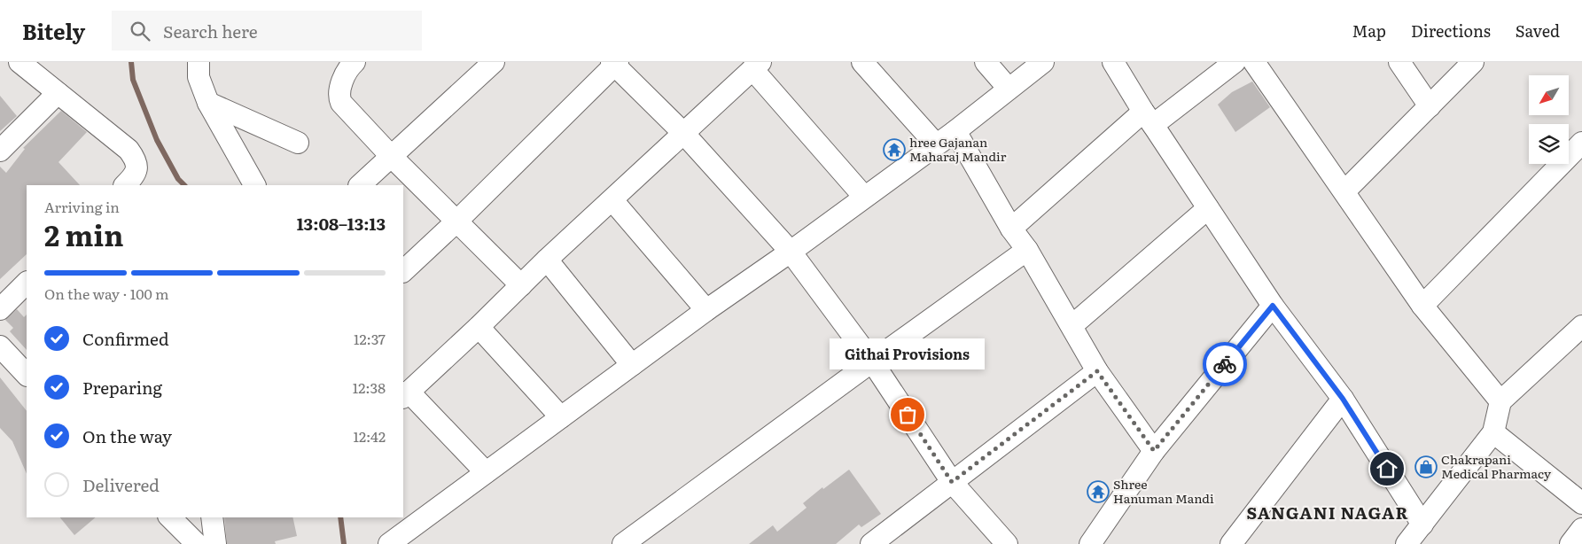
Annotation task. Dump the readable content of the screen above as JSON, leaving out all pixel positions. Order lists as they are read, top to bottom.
{
  "districts": ["SANGANI NAGAR"],
  "places": {
    "temple": ["hree Gajanan Maharaj Mandir", "Shree Hanuman Mandi"],
    "other": ["Githai Provisions"],
    "shop": ["Chakrapani Medical Pharmacy"]
  },
  "north": "bottom left",
  "page": {
    "header": "Bitely",
    "search": "Search here",
    "nav": ["Map", "Directions", "Saved"],
    "heading": ["2 min", "Arriving in", "13:08–13:13"],
    "bar": "On the way · 100 m",
    "list": [
      ["Confirmed", "12:37"],
      ["Preparing", "12:38"],
      ["On the way", "12:42"],
      "Delivered"
    ],
    "bubble": "Githai Provisions"
  }
}
